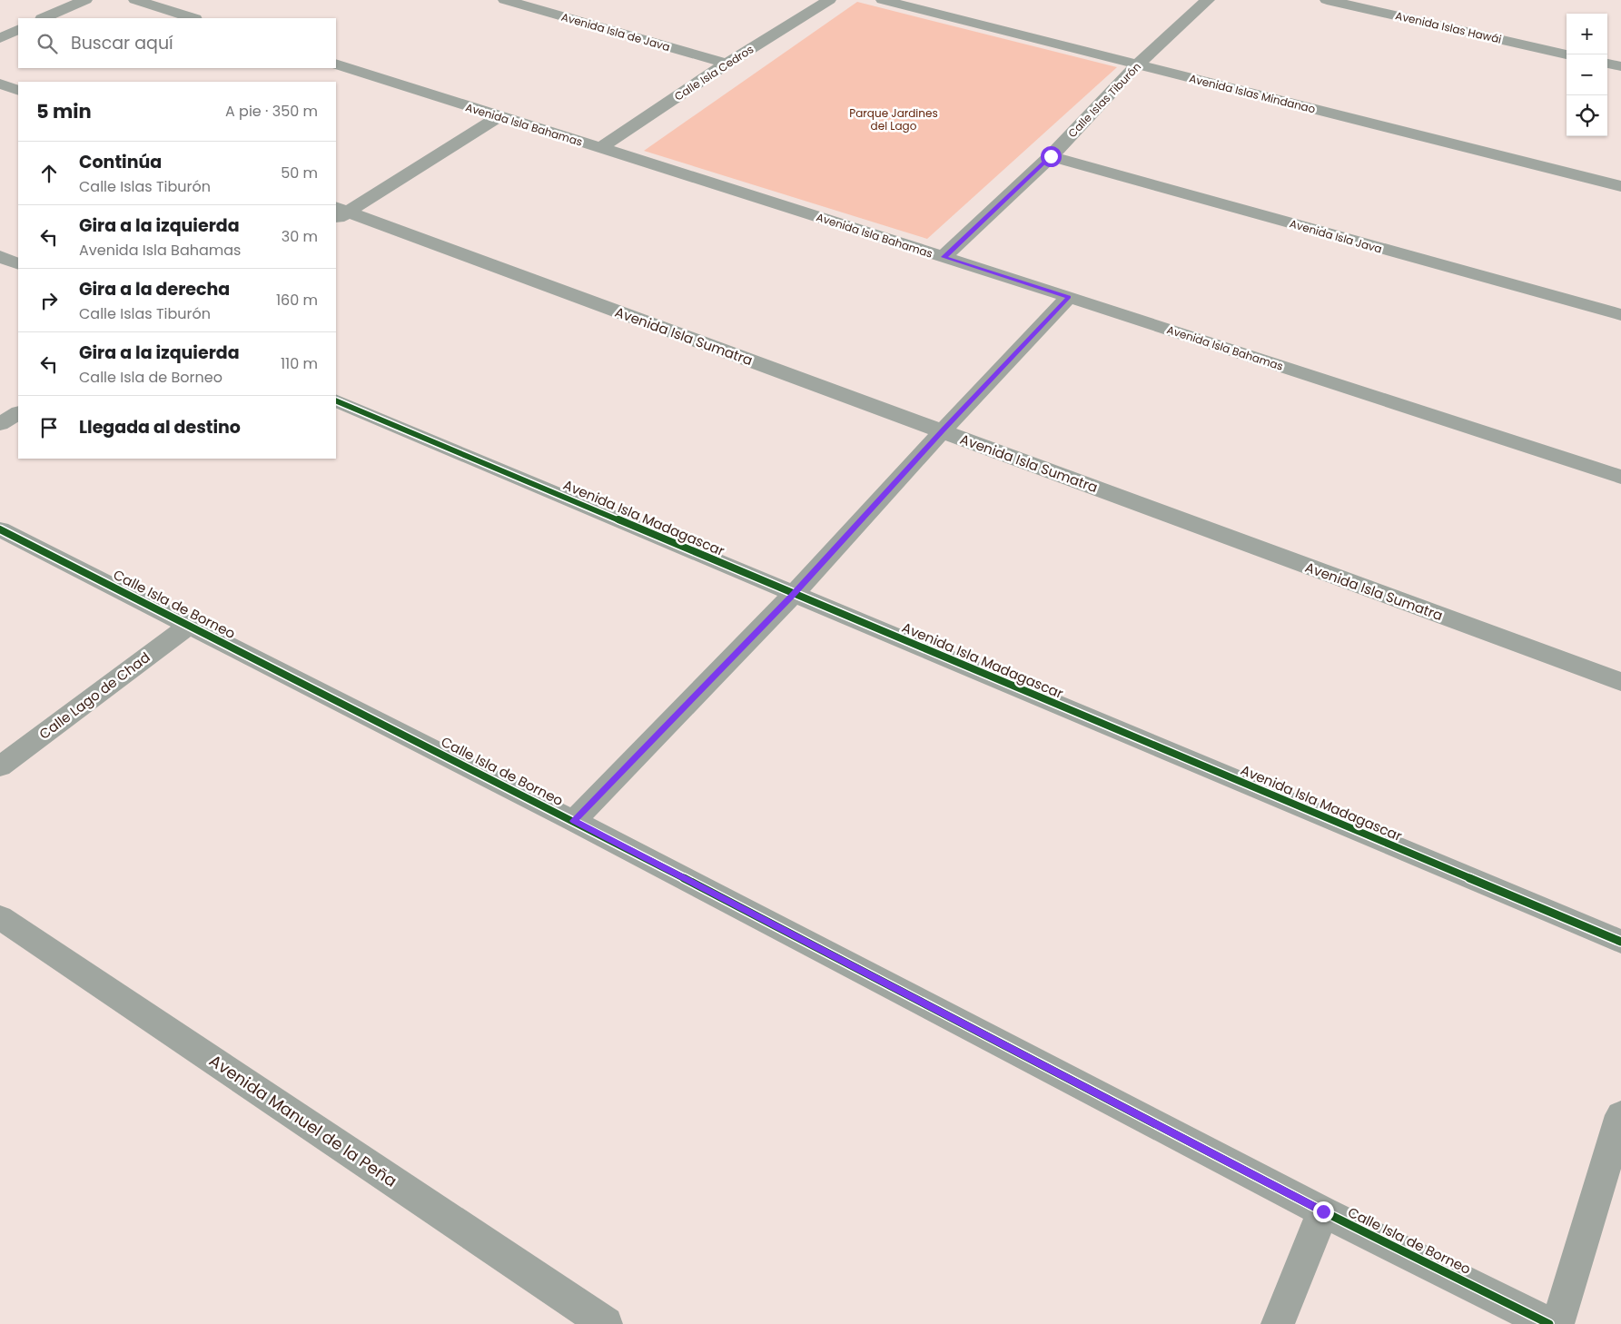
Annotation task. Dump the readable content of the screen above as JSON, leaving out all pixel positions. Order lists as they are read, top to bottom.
{
  "streets": {
    "street": [
      "Avenida Islas Hawái",
      "Avenida Isla de Java",
      "Calle Isla Cedros",
      "Avenida Islas Mindanao",
      "Calle Islas Tiburón",
      "Avenida Isla Bahamas",
      "Avenida Isla Java",
      "Avenida Isla Sumatra",
      "Avenida Isla Madagascar",
      "Calle Isla de Borneo",
      "Calle Lago de Chad",
      "Avenida Manuel de la Peña"
    ]
  },
  "crossings": [
    ["Avenida Isla de Java", "Calle Isla Cedros"],
    ["Calle Isla Cedros", "Avenida Isla Bahamas"],
    ["Avenida Islas Mindanao", "Calle Islas Tiburón"],
    ["Calle Islas Tiburón", "Avenida Isla Bahamas"],
    ["Calle Islas Tiburón", "Avenida Isla Java"],
    ["Calle Isla de Borneo", "Calle Lago de Chad"]
  ],
  "parks": ["Parque Jardines del Lago"],
  "page": {
    "map_buttons": ["+", "−"],
    "search": "Buscar aquí",
    "heading": ["5 min", "A pie · 350 m"],
    "list": [
      ["Continúa", "Calle Islas Tiburón", "50 m"],
      ["Gira a la izquierda", "Avenida Isla Bahamas", "30 m"],
      ["Gira a la derecha", "Calle Islas Tiburón", "160 m"],
      ["Gira a la izquierda", "Calle Isla de Borneo", "110 m"],
      "Llegada al destino"
    ]
  }
}
